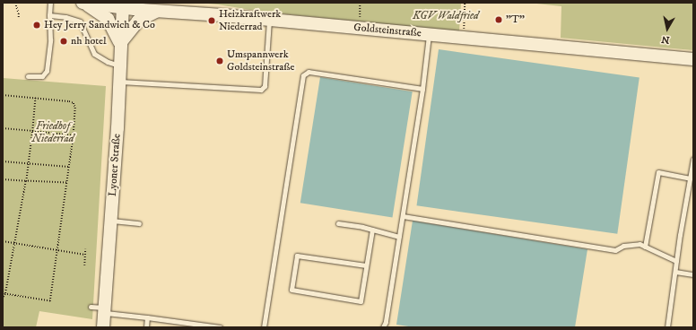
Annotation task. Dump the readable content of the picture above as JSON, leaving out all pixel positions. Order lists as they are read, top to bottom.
{
  "streets": {
    "street": ["Goldsteinstraße", "Lyoner Straße"]
  },
  "crossings": [
    ["Goldsteinstraße", "Lyoner Straße"]
  ],
  "parks": ["KGV Waldfried", "Friedhof Niederrad"],
  "places": [
    "\"T\"",
    "Heizkraftwerk Niederrad",
    "Hey Jerry Sandwich & Co",
    "nh hotel",
    "Umspannwerk Goldsteinstraße"
  ],
  "north": "bottom"
}
